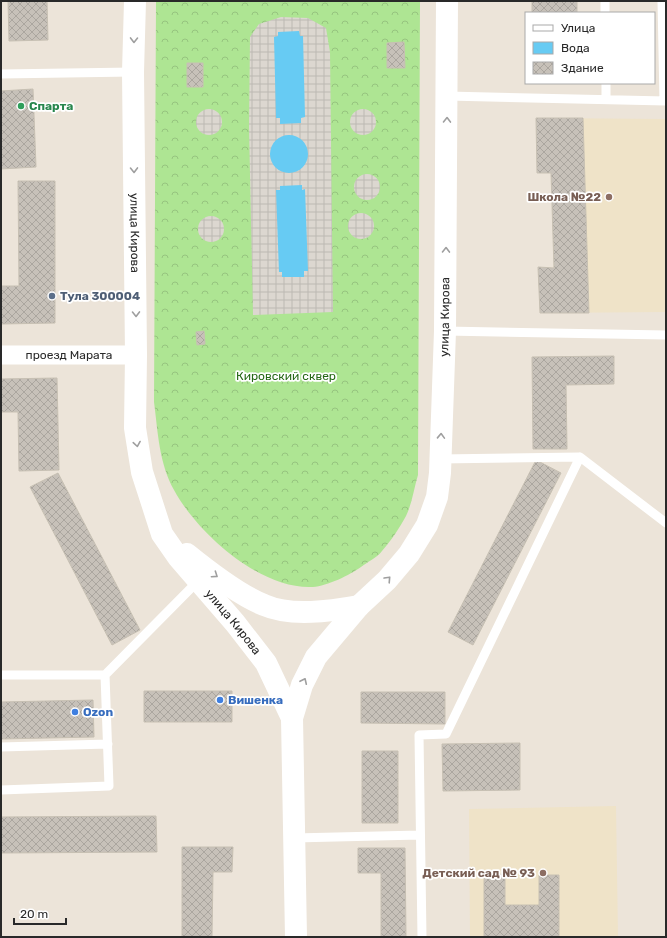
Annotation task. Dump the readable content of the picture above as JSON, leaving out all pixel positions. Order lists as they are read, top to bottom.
{
  "streets": {
    "main road": ["улица Кирова"],
    "street": ["проезд Марата"]
  },
  "crossings": [
    ["улица Кирова", "проезд Марата"]
  ],
  "parks": ["Кировский сквер"],
  "places": [
    "Спарта",
    "Школа №22",
    "Тула 300004",
    "Вишенка",
    "Ozon",
    "Детский сад № 93"
  ],
  "legend": ["Улица", "Вода", "Здание"],
  "scale_bar": "20 m"
}
